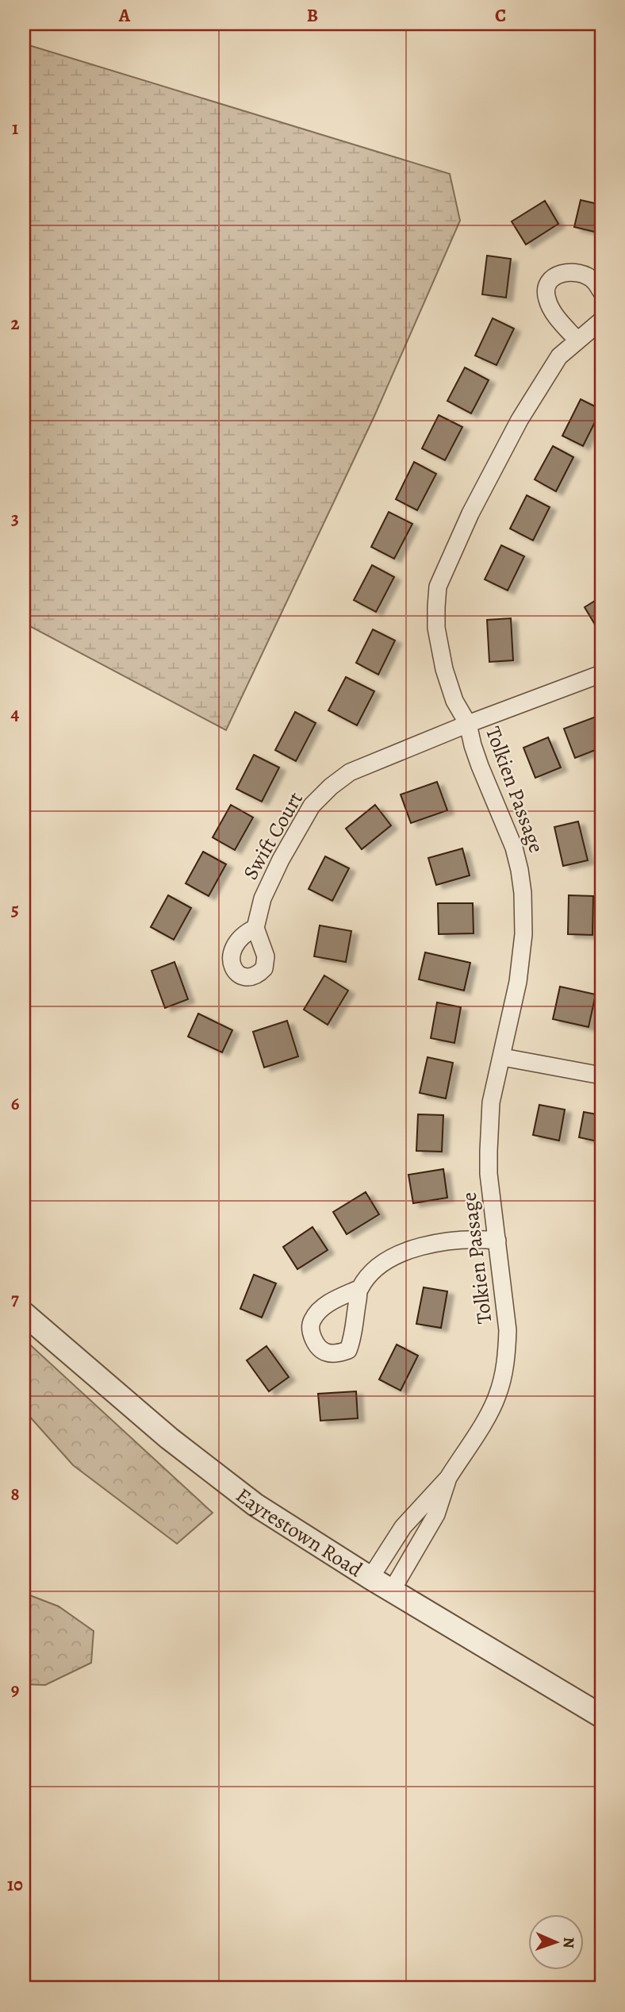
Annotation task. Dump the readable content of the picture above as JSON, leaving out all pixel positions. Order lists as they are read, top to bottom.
{
  "streets": {
    "street": ["Tolkien Passage", "Swift Court", "Eayrestown Road"]
  },
  "crossings": [
    ["Tolkien Passage", "Swift Court"],
    ["Tolkien Passage", "Eayrestown Road"]
  ],
  "north": "right",
  "grid": {
    "columns": ["A", "B", "C"],
    "rows": [
      "1",
      "2",
      "3",
      "4",
      "5",
      "6",
      "7",
      "8",
      "9",
      "10"
    ]
  }
}
